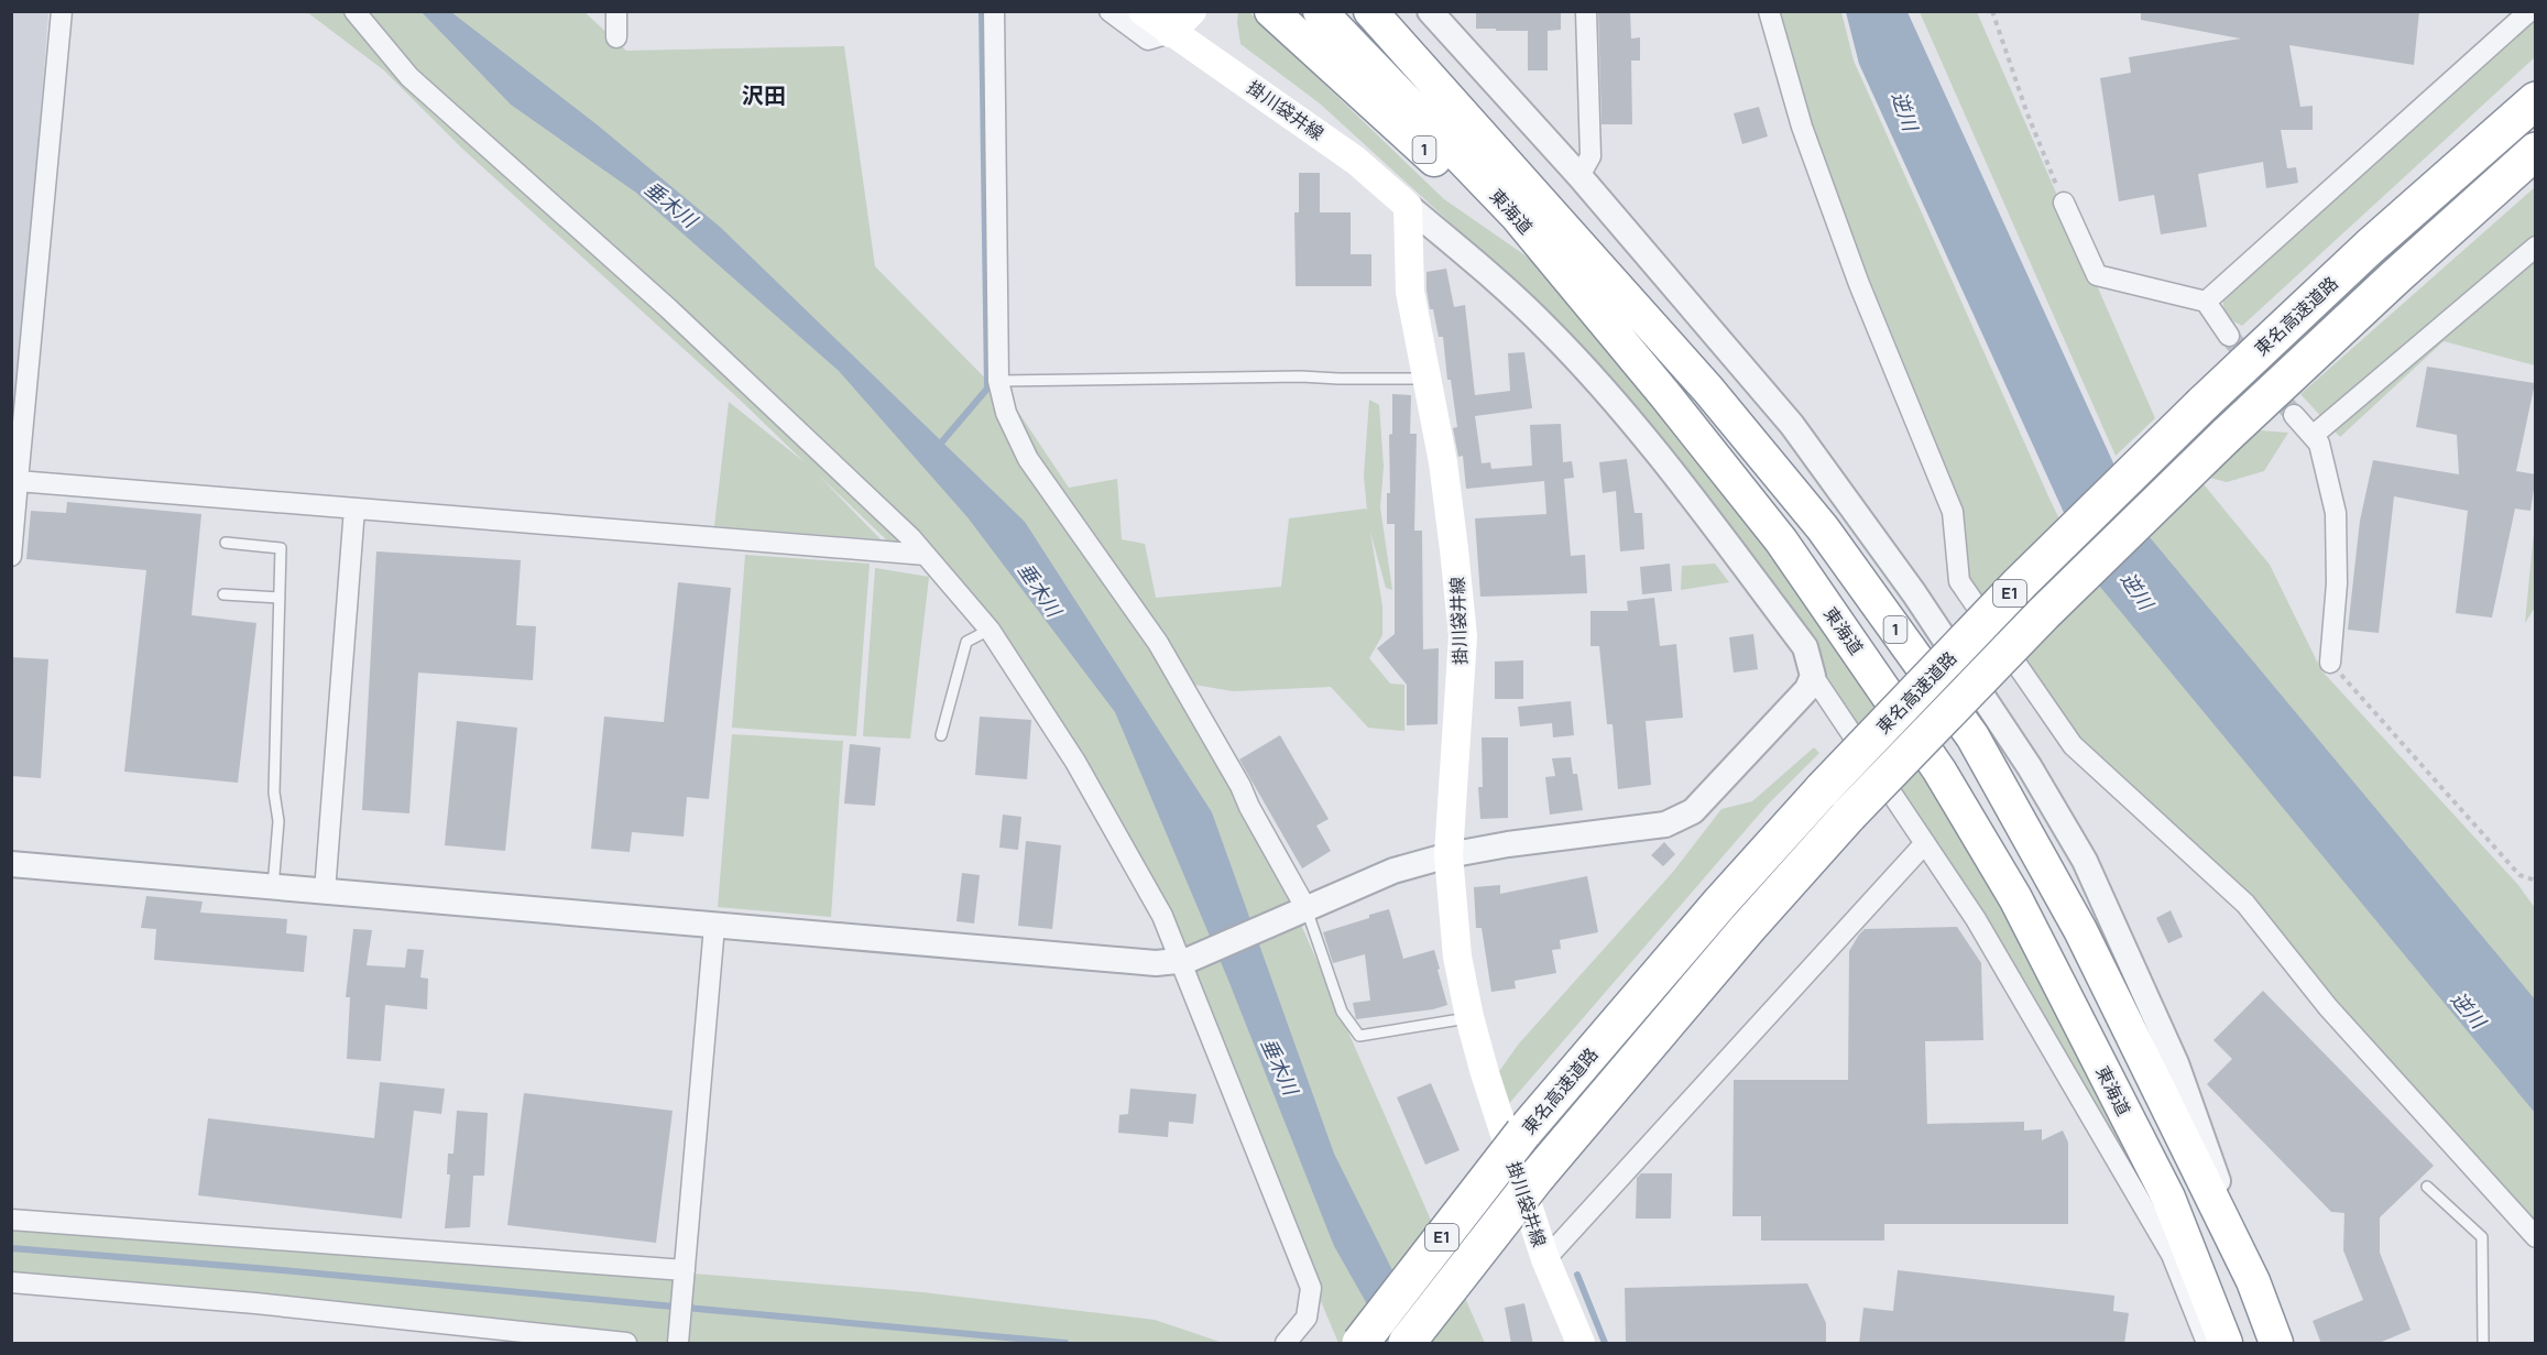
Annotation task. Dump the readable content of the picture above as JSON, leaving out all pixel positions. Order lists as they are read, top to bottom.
{
  "streets": {
    "highway": [
      "1",
      "東海道",
      "東名高速道路",
      "E1"
    ],
    "main road": ["掛川袋井線"]
  },
  "crossings": [
    ["1", "東海道"]
  ],
  "districts": ["沢田"],
  "water": ["逆川", "垂木川"]
}
